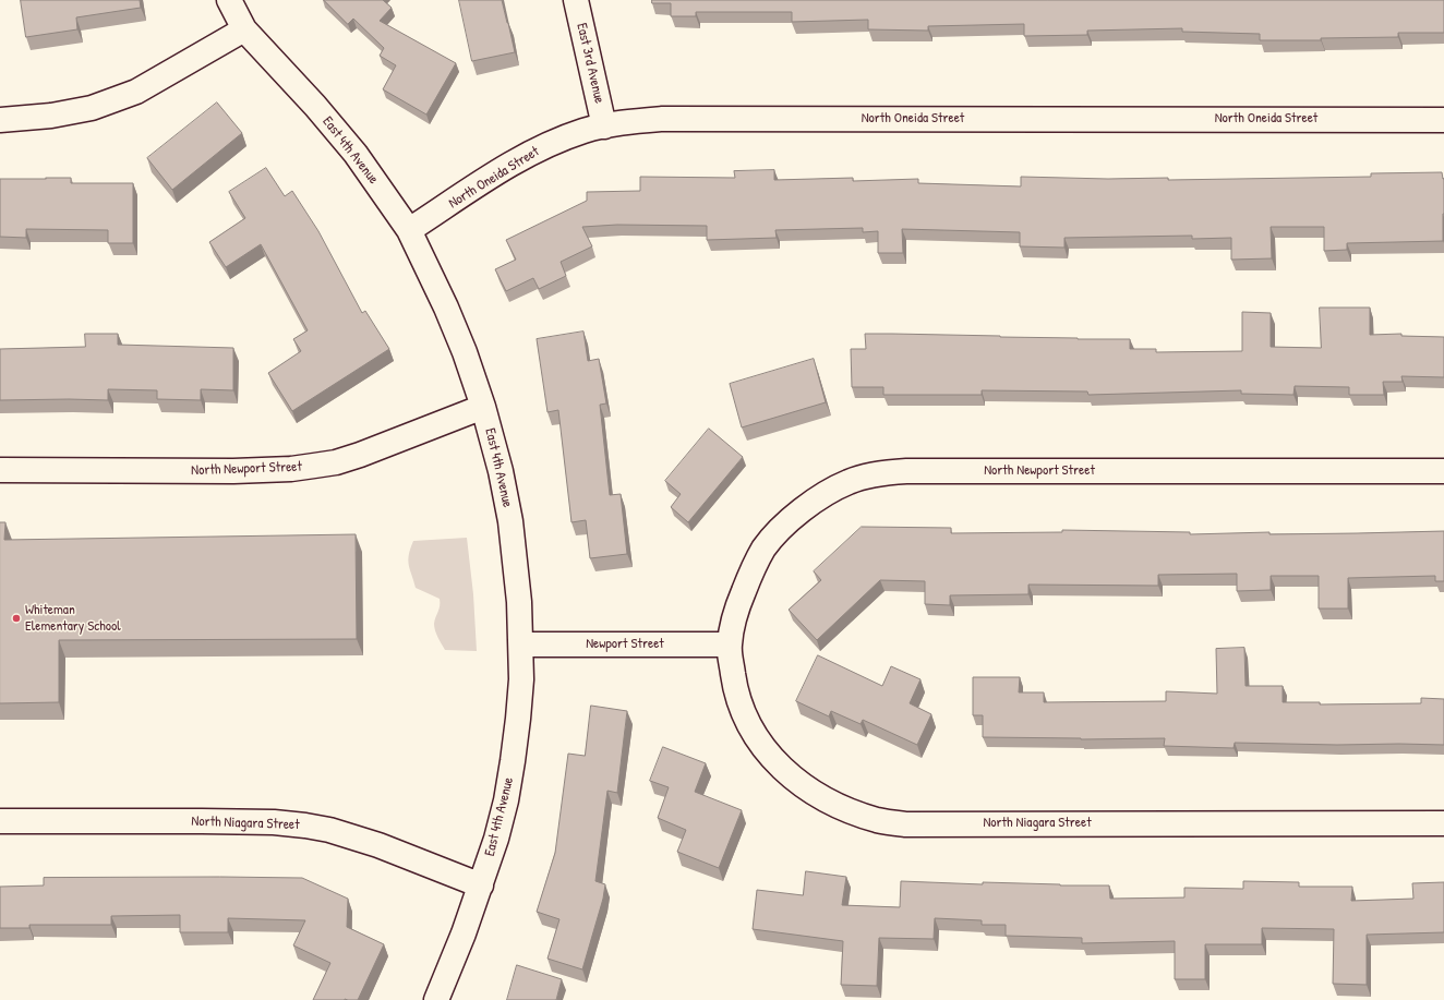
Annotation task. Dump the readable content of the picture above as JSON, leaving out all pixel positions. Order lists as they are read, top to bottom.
{
  "streets": {
    "street": [
      "East 3rd Avenue",
      "North Oneida Street",
      "East 4th Avenue",
      "North Newport Street",
      "Newport Street",
      "North Niagara Street"
    ]
  },
  "crossings": [
    ["East 3rd Avenue", "North Oneida Street"],
    ["North Oneida Street", "East 4th Avenue"],
    ["East 4th Avenue", "North Newport Street"],
    ["East 4th Avenue", "Newport Street"],
    ["East 4th Avenue", "North Niagara Street"],
    ["North Newport Street", "Newport Street"],
    ["North Newport Street", "North Niagara Street"],
    ["Newport Street", "North Niagara Street"]
  ],
  "places": ["Whiteman Elementary School"]
}
